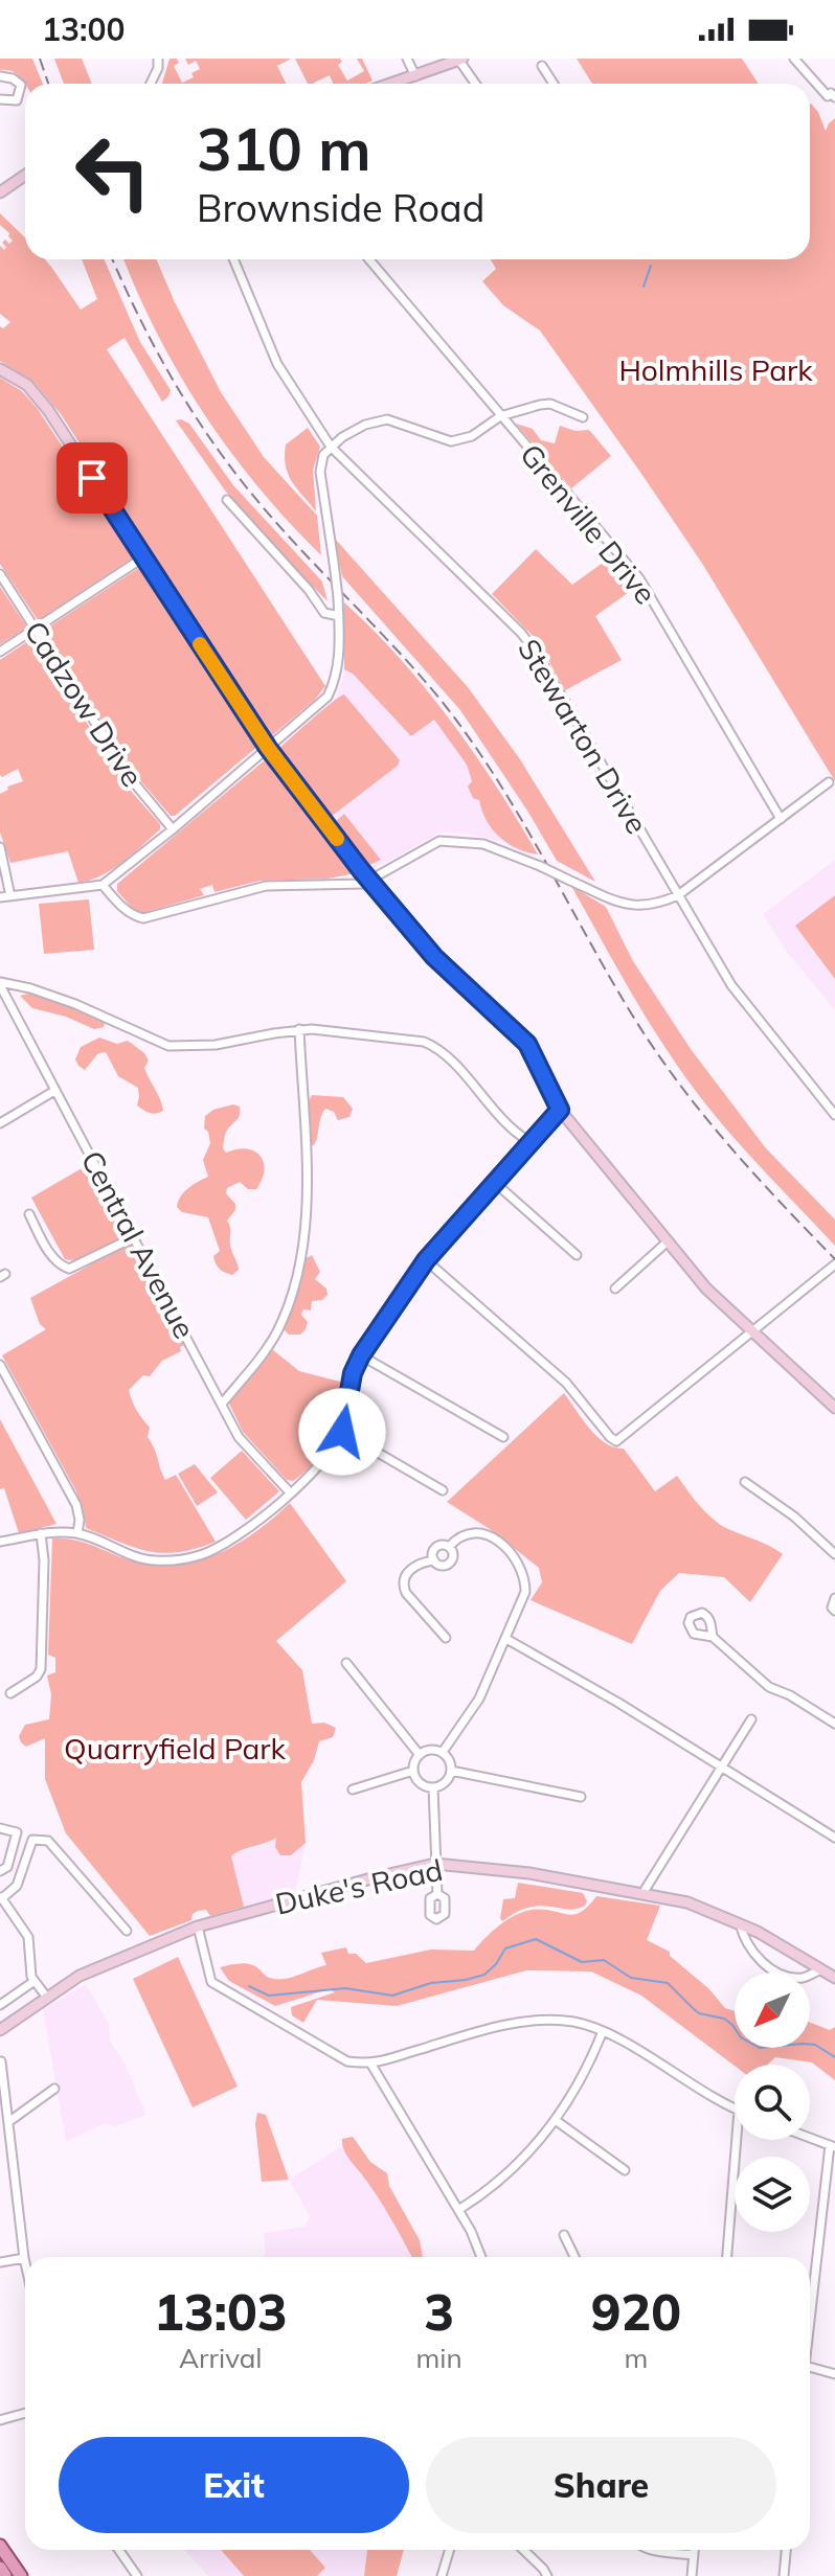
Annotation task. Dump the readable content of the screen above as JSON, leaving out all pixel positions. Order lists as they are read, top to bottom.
{
  "streets": {
    "street": [
      "Grenville Drive",
      "Cadzow Drive",
      "Stewarton Drive",
      "Central Avenue",
      "Duke's Road"
    ]
  },
  "parks": ["Holmhills Park", "Quarryfield Park"],
  "north": "bottom left",
  "page": {
    "status": "13:00",
    "turn": ["310 m", "Brownside Road"],
    "eta": [
      "13:03",
      "Arrival",
      "3",
      "min",
      "920",
      "m"
    ],
    "buttons": ["Exit", "Share"]
  }
}
